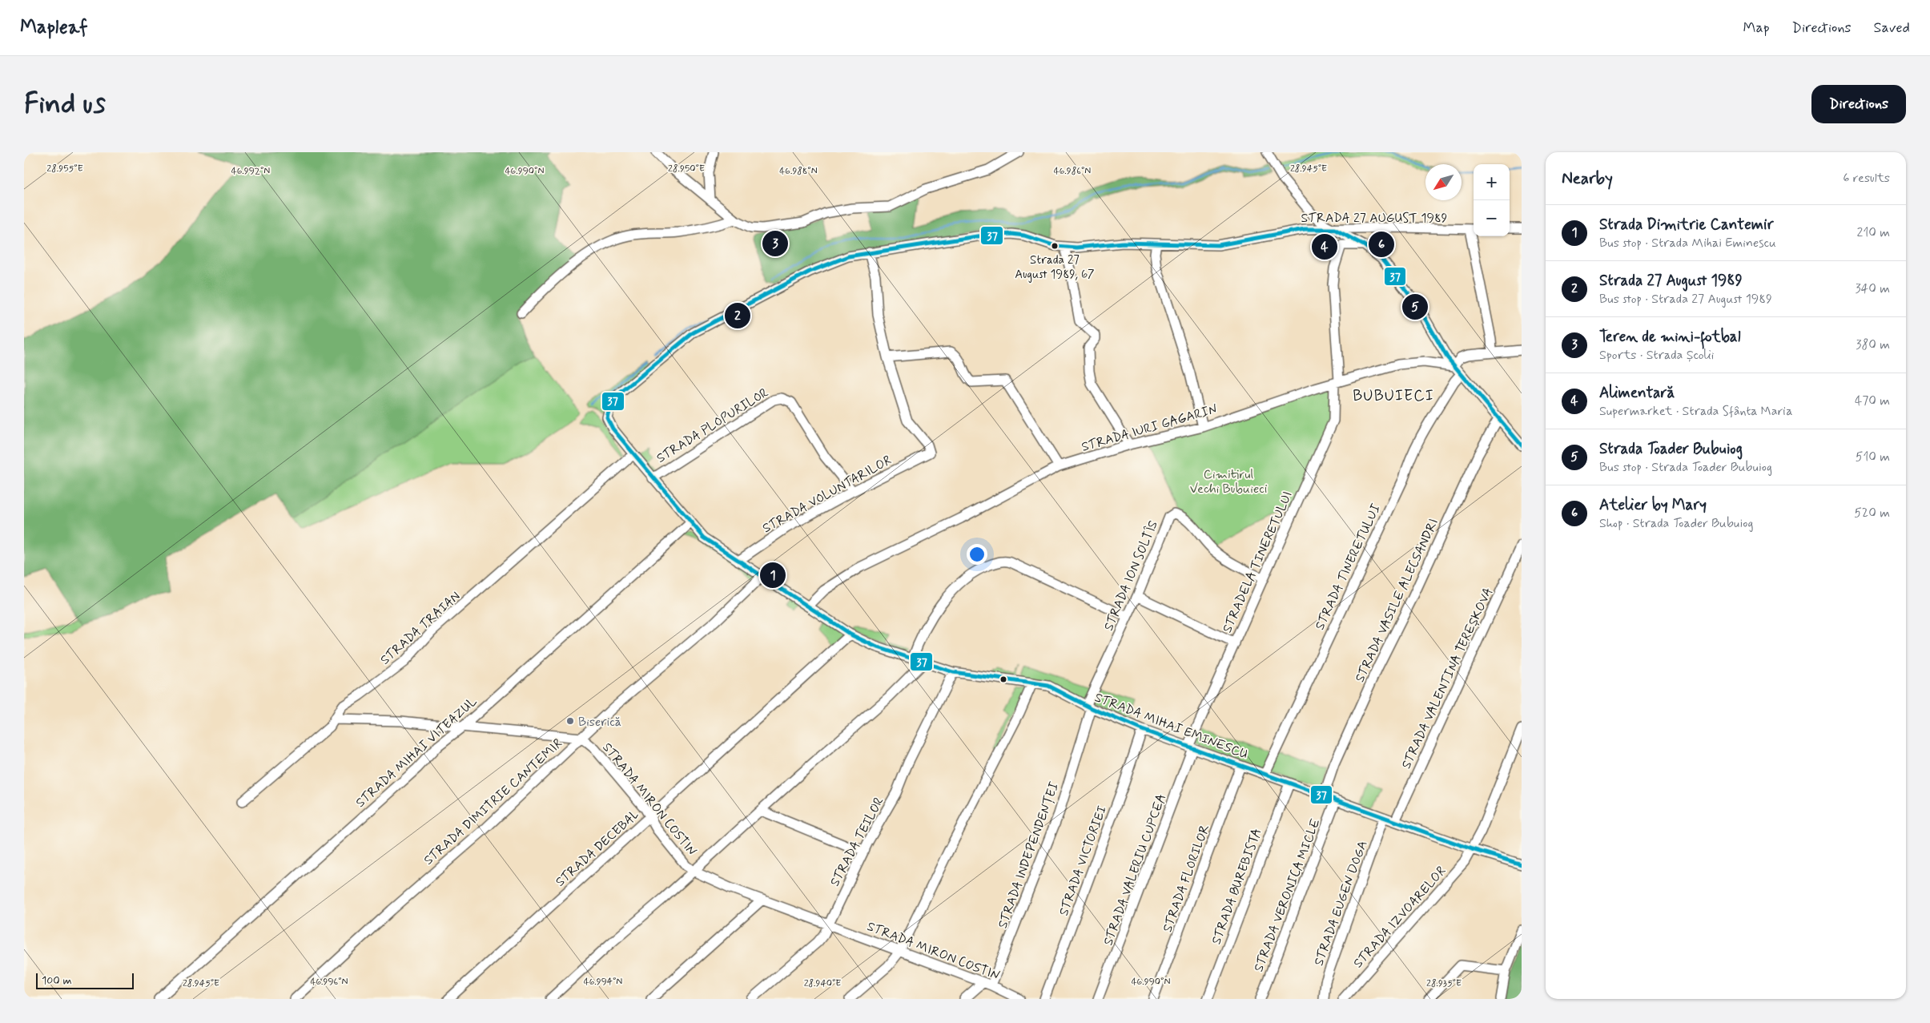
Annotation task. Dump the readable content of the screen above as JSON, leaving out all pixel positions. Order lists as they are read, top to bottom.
{
  "streets": {
    "street": [
      "STRADA 27 AUGUST 1989",
      "STRADA PLOPURILOR",
      "STRADA IURI GAGARIN",
      "STRADA VOLUNTARILOR",
      "STRADELA TINERETULUI",
      "STRADA TINERETULUI",
      "STRADA ION SOLTÎS",
      "STRADA VASILE ALECSANDRI",
      "STRADA TRAIAN",
      "STRADA VALENTINA TEREȘKOVA",
      "STRADA MIHAI EMINESCU",
      "STRADA MIHAI VITEAZUL",
      "STRADA MIRON COSTIN",
      "STRADA DIMITRIE CANTEMIR",
      "STRADA TEILOR",
      "STRADA DECEBAL",
      "STRADA INDEPENDENȚEI",
      "STRADA VICTORIEI",
      "STRADA VALERIU CUPCEA",
      "STRADA FLORILOR",
      "STRADA BUREBISTA",
      "STRADA VERONICA MICLE",
      "STRADA EUGEN DOGA",
      "STRADA IZVOARELOR"
    ]
  },
  "crossings": [
    ["STRADA 27 AUGUST 1989", "STRADA MIHAI EMINESCU"],
    ["STRADA PLOPURILOR", "STRADA VOLUNTARILOR"],
    ["STRADA PLOPURILOR", "STRADA MIHAI EMINESCU"],
    ["STRADA IURI GAGARIN", "STRADELA TINERETULUI"],
    ["STRADA IURI GAGARIN", "STRADA MIHAI EMINESCU"],
    ["STRADA VOLUNTARILOR", "STRADA MIHAI EMINESCU"],
    ["STRADELA TINERETULUI", "STRADA ION SOLTÎS"],
    ["STRADELA TINERETULUI", "STRADA MIHAI EMINESCU"],
    ["STRADELA TINERETULUI", "STRADA VALERIU CUPCEA"],
    ["STRADA TINERETULUI", "STRADA MIHAI EMINESCU"],
    ["STRADA ION SOLTÎS", "STRADA MIHAI EMINESCU"],
    ["STRADA ION SOLTÎS", "STRADA INDEPENDENȚEI"],
    ["STRADA VASILE ALECSANDRI", "STRADA MIHAI EMINESCU"],
    ["STRADA TRAIAN", "STRADA MIHAI EMINESCU"],
    ["STRADA TRAIAN", "STRADA MIRON COSTIN"],
    ["STRADA VALENTINA TEREȘKOVA", "STRADA MIHAI EMINESCU"],
    ["STRADA MIHAI EMINESCU", "STRADA MIHAI VITEAZUL"],
    ["STRADA MIHAI EMINESCU", "STRADA DIMITRIE CANTEMIR"],
    ["STRADA MIHAI EMINESCU", "STRADA TEILOR"],
    ["STRADA MIHAI EMINESCU", "STRADA DECEBAL"],
    ["STRADA MIHAI EMINESCU", "STRADA INDEPENDENȚEI"],
    ["STRADA MIHAI EMINESCU", "STRADA VICTORIEI"],
    ["STRADA MIHAI EMINESCU", "STRADA VALERIU CUPCEA"],
    ["STRADA MIHAI EMINESCU", "STRADA FLORILOR"],
    ["STRADA MIHAI EMINESCU", "STRADA BUREBISTA"],
    ["STRADA MIHAI EMINESCU", "STRADA VERONICA MICLE"],
    ["STRADA MIHAI EMINESCU", "STRADA EUGEN DOGA"],
    ["STRADA MIHAI EMINESCU", "STRADA IZVOARELOR"],
    ["STRADA MIHAI VITEAZUL", "STRADA MIRON COSTIN"],
    ["STRADA MIRON COSTIN", "STRADA DIMITRIE CANTEMIR"],
    ["STRADA MIRON COSTIN", "STRADA TEILOR"],
    ["STRADA MIRON COSTIN", "STRADA DECEBAL"],
    ["STRADA MIRON COSTIN", "STRADA INDEPENDENȚEI"]
  ],
  "districts": ["BUBUIECI"],
  "parks": ["Cimitirul Vechi Bubuieci"],
  "places": ["Strada 27 August 1989, 67", "Biserică"],
  "lines": ["transit line 37"],
  "scale_bar": "100 m",
  "north": "bottom left",
  "page": {
    "header": "Mapleaf",
    "nav": ["Map", "Directions", "Saved"],
    "buttons": "Directions",
    "title": "Find us",
    "heading": ["Nearby", "6 results"],
    "map_buttons": ["+", "−"],
    "list": [
      {
        "mark": "1",
        "name": "Strada Dimitrie Cantemir",
        "note": "Bus stop · Strada Mihai Eminescu",
        "value": "210 m"
      },
      {
        "mark": "2",
        "name": "Strada 27 August 1989",
        "note": "Bus stop · Strada 27 August 1989",
        "value": "340 m"
      },
      {
        "mark": "3",
        "name": "Teren de mini-fotbal",
        "note": "Sports · Strada Școlii",
        "value": "380 m"
      },
      {
        "mark": "4",
        "name": "Alimentară",
        "note": "Supermarket · Strada Sfânta Maria",
        "value": "470 m"
      },
      {
        "mark": "5",
        "name": "Strada Toader Bubuiog",
        "note": "Bus stop · Strada Toader Bubuiog",
        "value": "510 m"
      },
      {
        "mark": "6",
        "name": "Atelier by Mary",
        "note": "Shop · Strada Toader Bubuiog",
        "value": "520 m"
      }
    ],
    "pins": [
      "3",
      "6",
      "4",
      "5",
      "2",
      "1"
    ],
    "scale": "100 m"
  },
  "coordinates": [
    "28.945°E",
    "28.955°E",
    "28.950°E",
    "46.992°N",
    "46.990°N",
    "46.988°N",
    "46.986°N",
    "46.996°N",
    "46.994°N",
    "28.940°E",
    "28.935°E"
  ]
}
